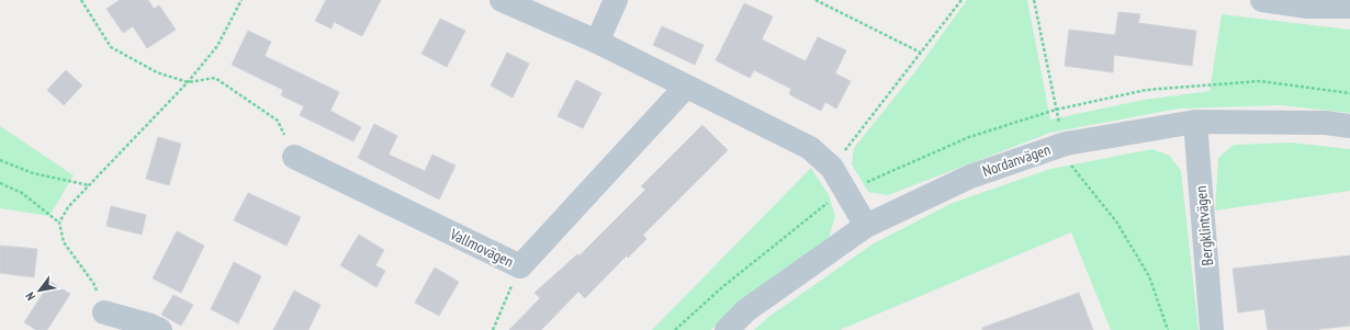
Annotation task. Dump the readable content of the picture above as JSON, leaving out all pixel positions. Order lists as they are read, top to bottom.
{
  "streets": {
    "street": ["Nordanvägen", "Bergklintvägen", "Vallmovägen"]
  },
  "crossings": [
    ["Nordanvägen", "Bergklintvägen"]
  ],
  "north": "bottom left"
}
